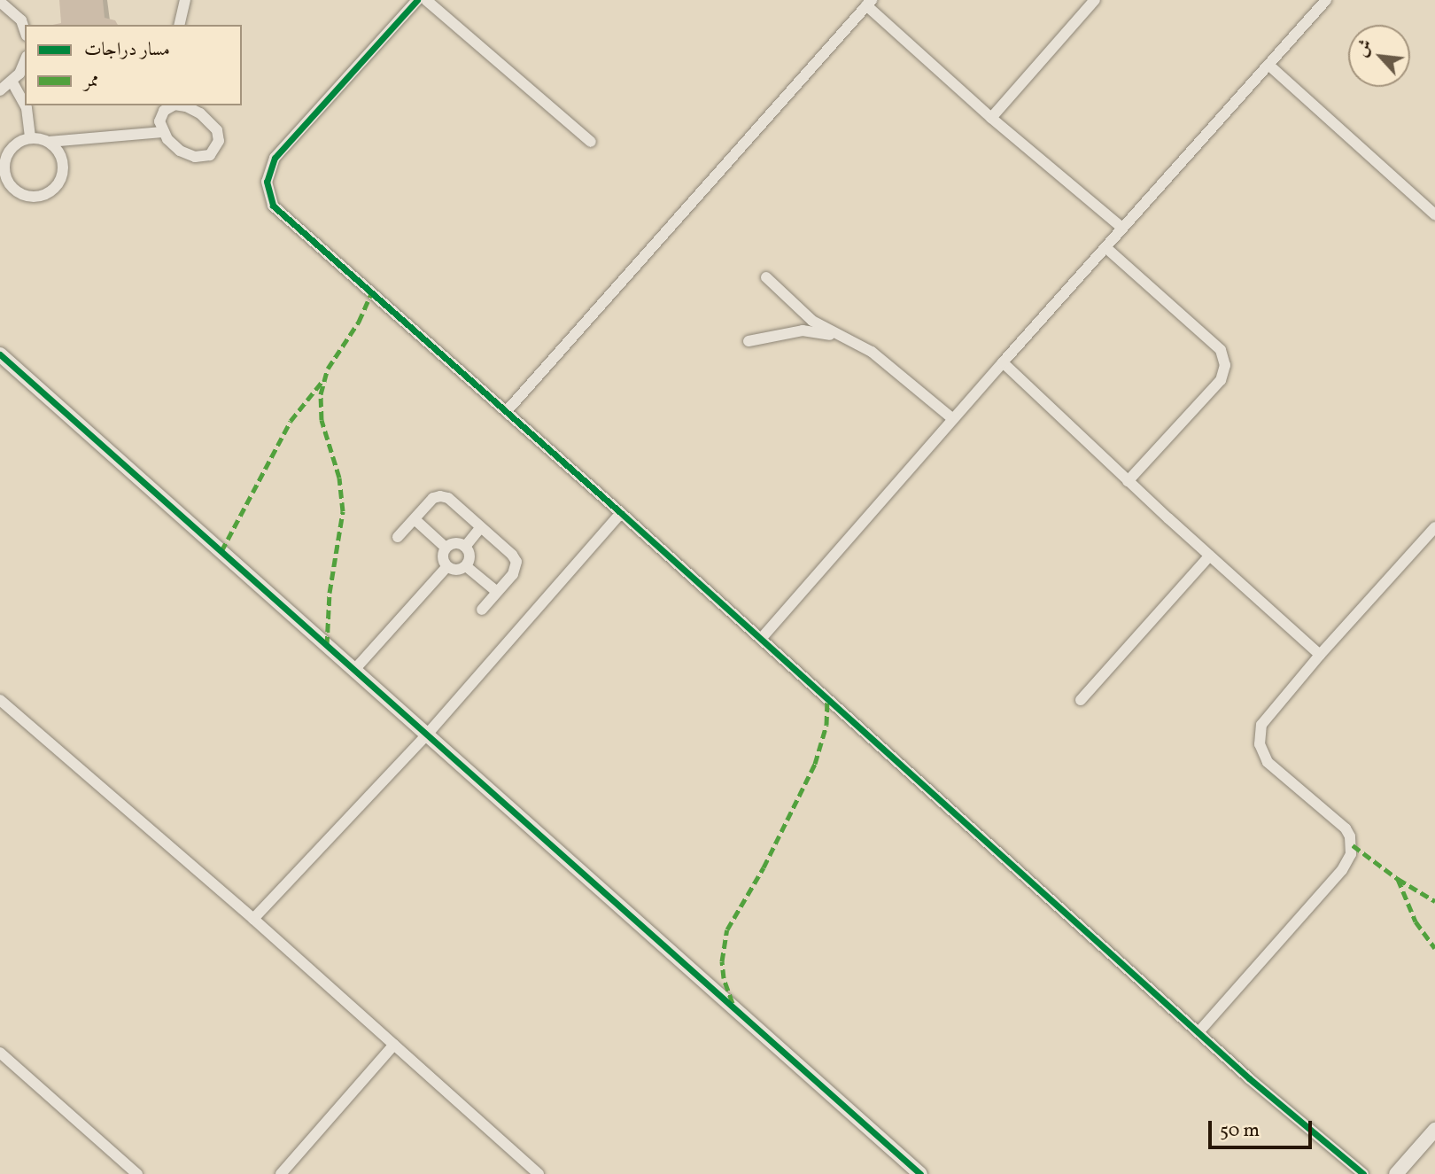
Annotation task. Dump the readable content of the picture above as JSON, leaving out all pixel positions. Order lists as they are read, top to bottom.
{
  "legend": ["مسار دراجات", "ممر"],
  "scale_bar": "50 m",
  "north": "top left"
}
